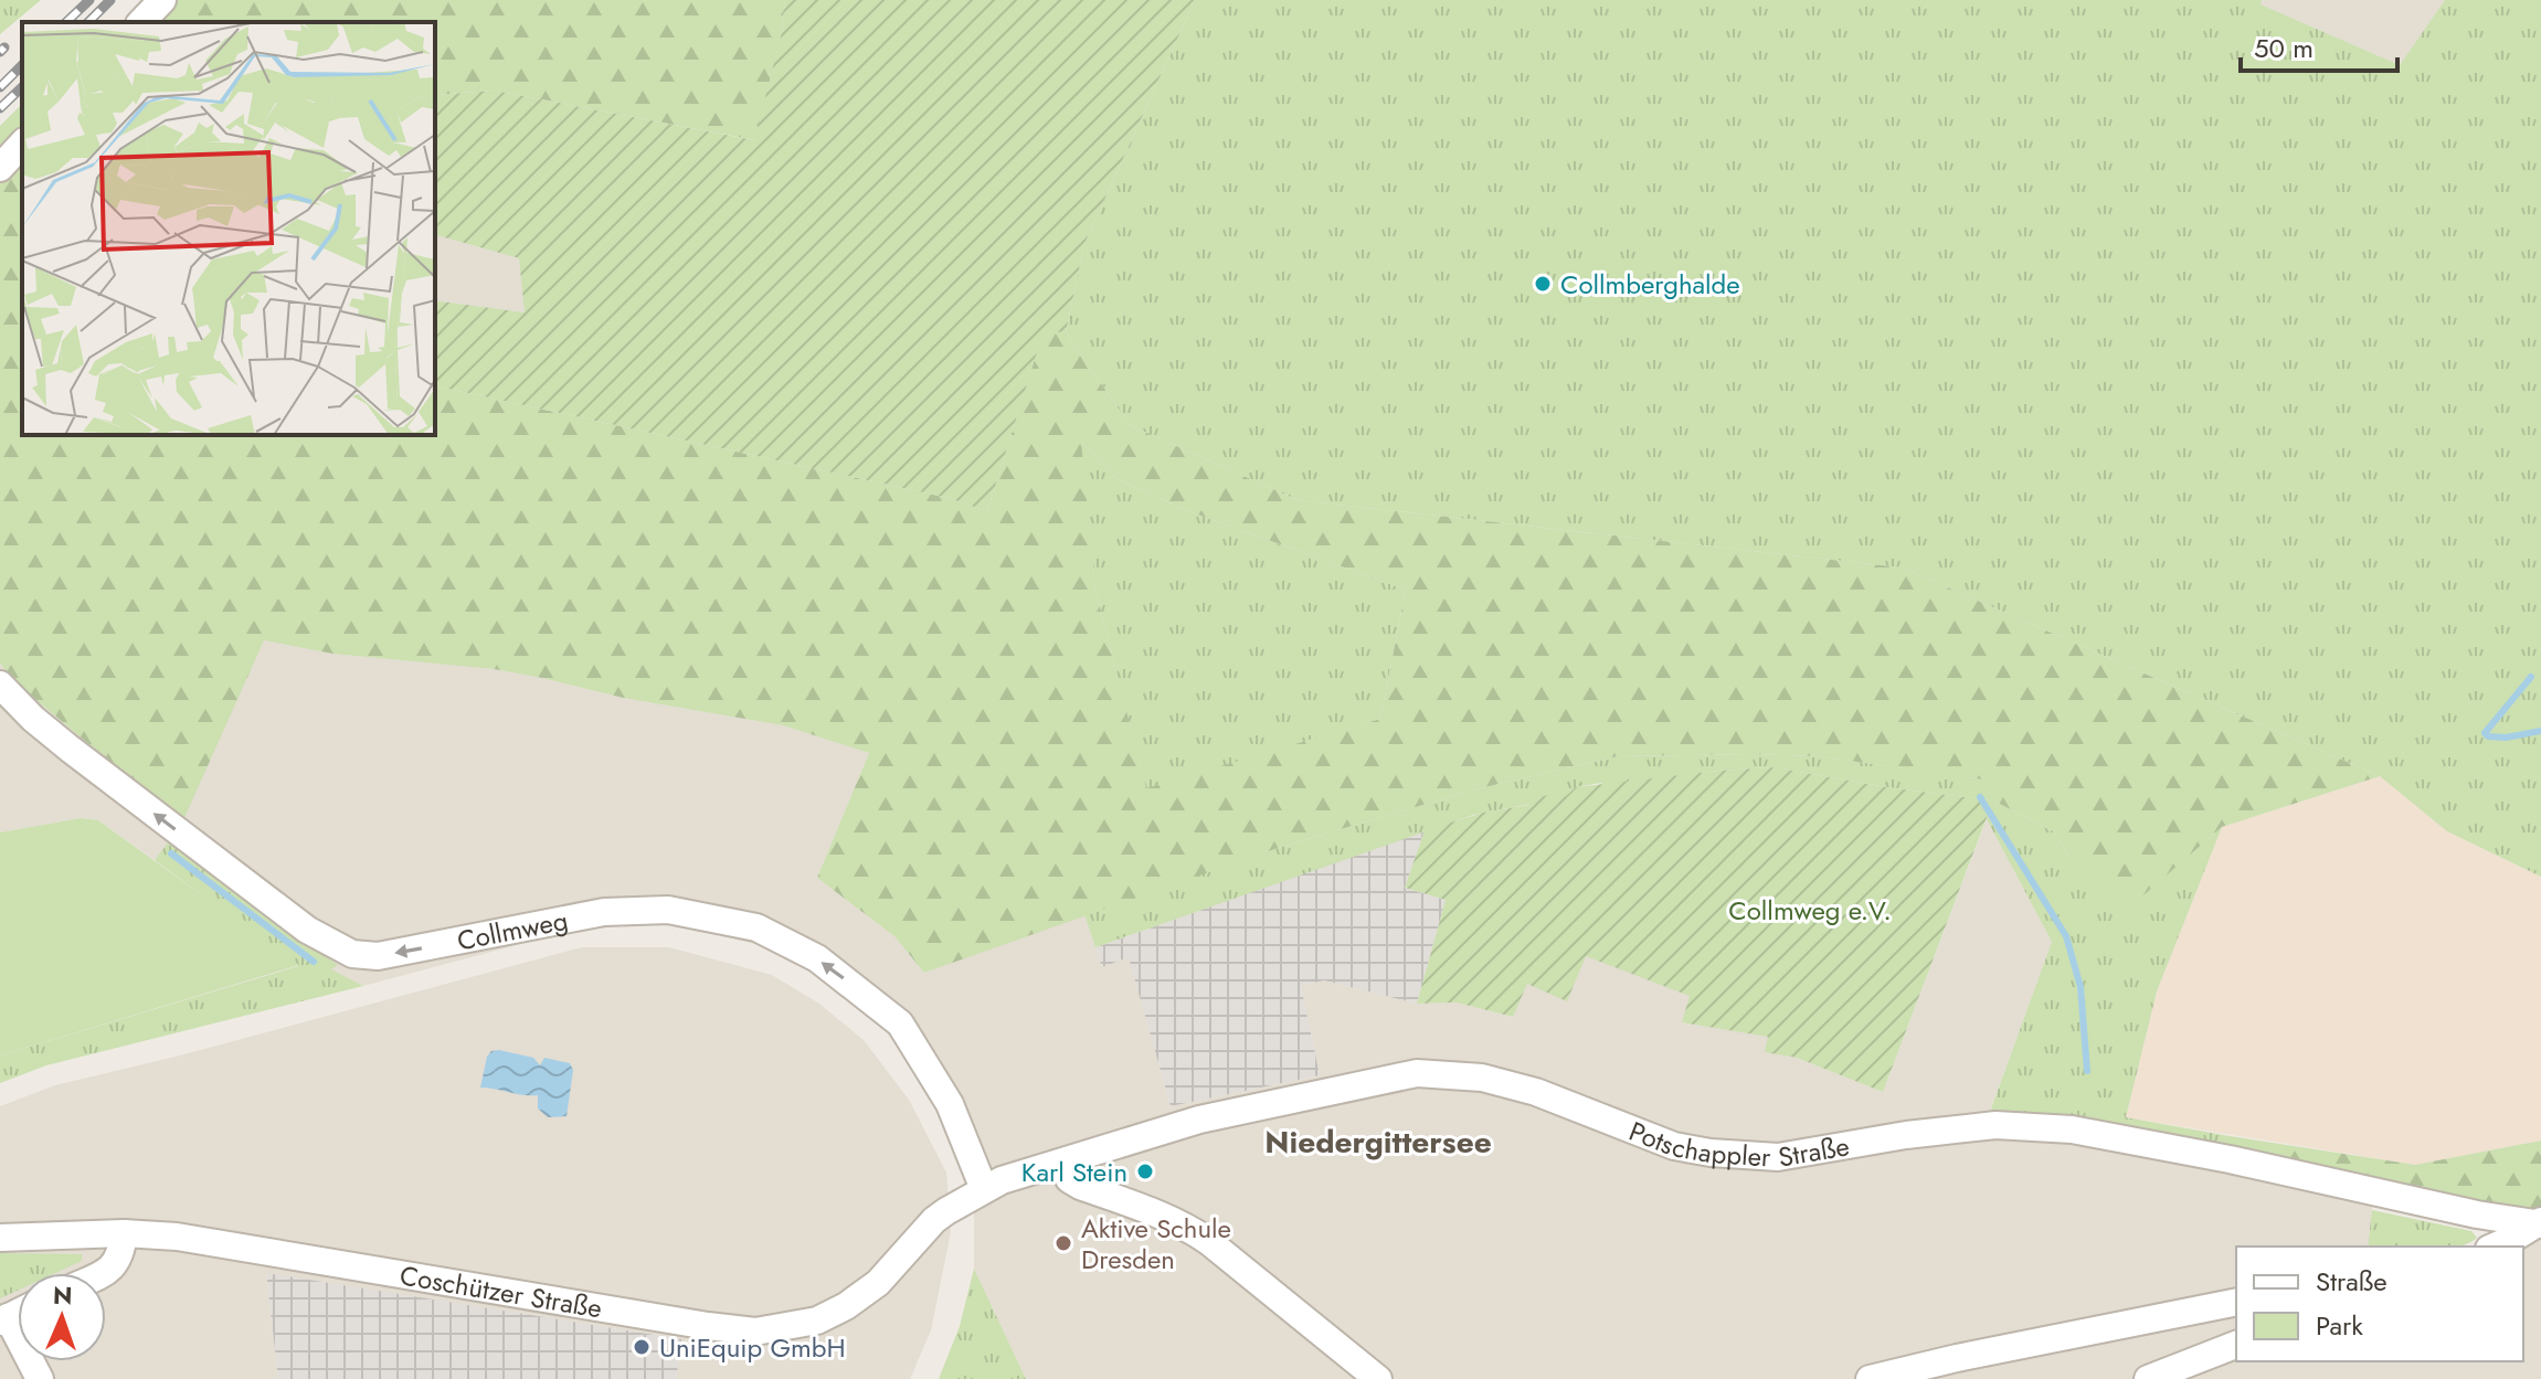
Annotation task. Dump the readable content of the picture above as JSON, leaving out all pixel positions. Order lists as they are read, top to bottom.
{
  "streets": {
    "street": ["Collmweg", "Potschappler Straße", "Coschützer Straße"]
  },
  "crossings": [
    ["Collmweg", "Potschappler Straße"],
    ["Potschappler Straße", "Coschützer Straße"]
  ],
  "one_way": ["Collmweg"],
  "districts": ["Niedergittersee"],
  "parks": ["Collmweg e.V."],
  "places": [
    "Collmberghalde",
    "Karl Stein",
    "Aktive Schule Dresden",
    "UniEquip GmbH"
  ],
  "legend": ["Straße", "Park"],
  "scale_bar": "50 m",
  "north": "top"
}
